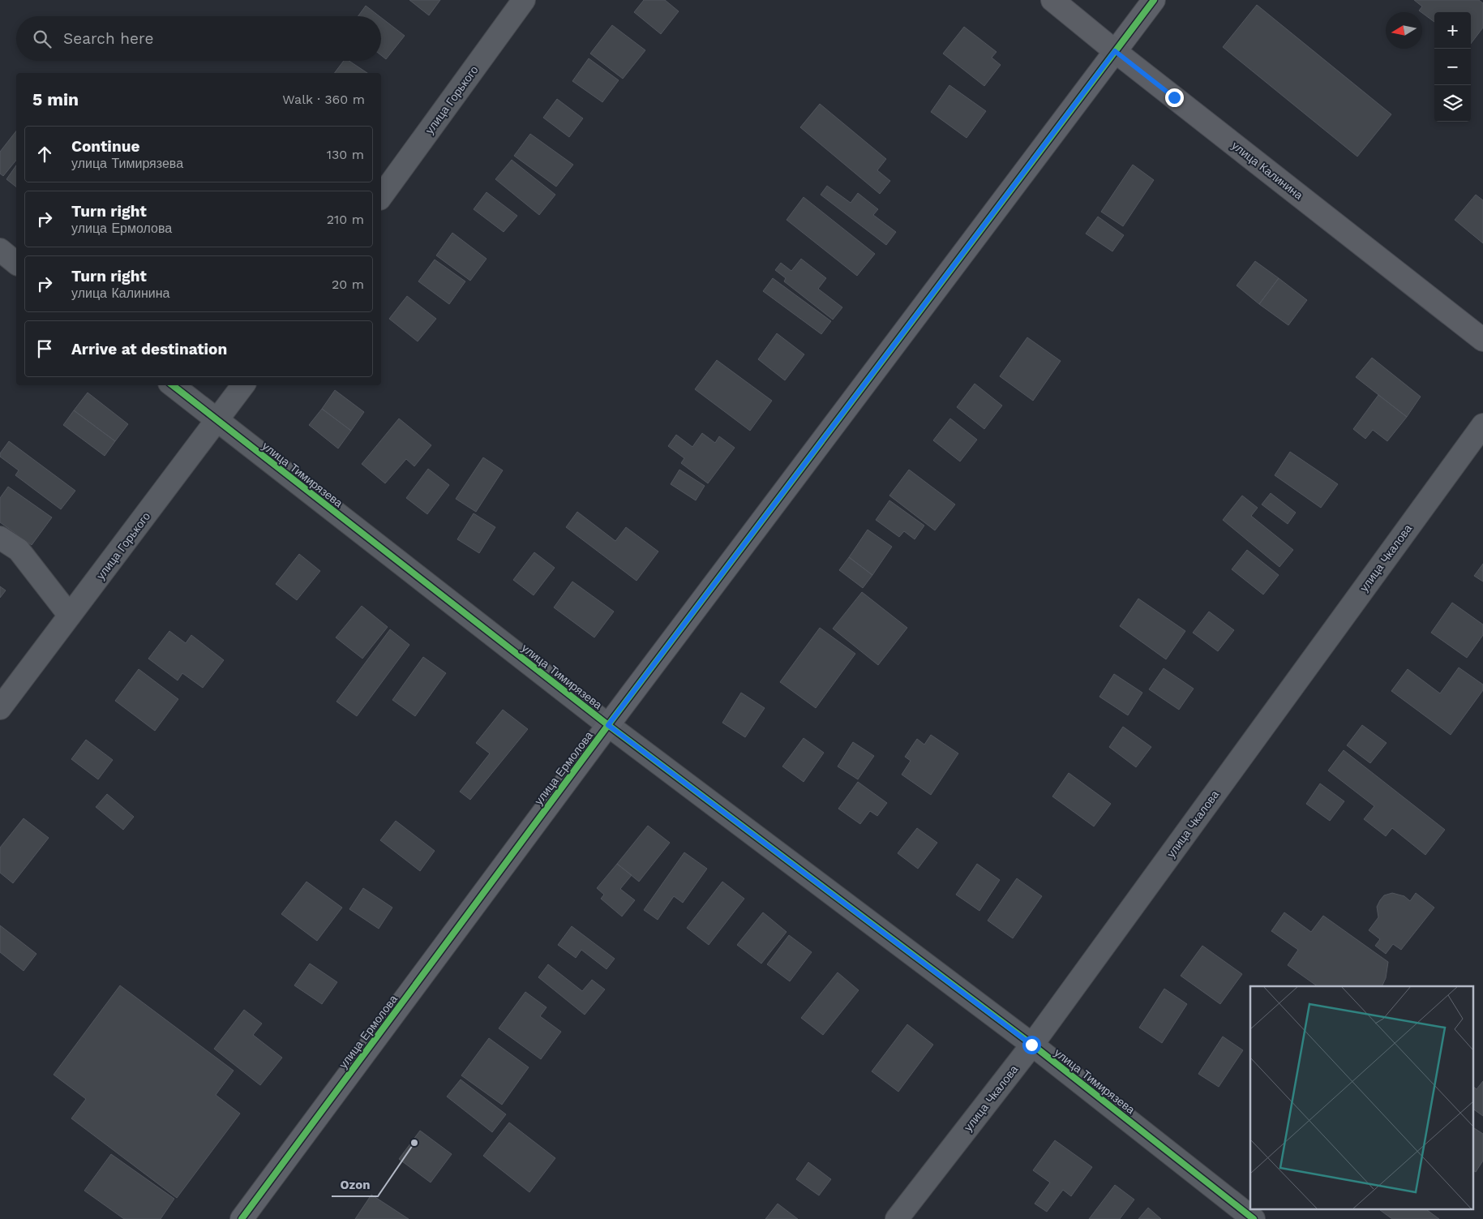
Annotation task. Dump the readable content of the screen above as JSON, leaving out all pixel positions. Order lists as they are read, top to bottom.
{
  "streets": {
    "main road": ["улица Калинина"],
    "street": [
      "улица Горького",
      "улица Тимирязева",
      "улица Чкалова",
      "улица Ермолова"
    ]
  },
  "crossings": [
    ["улица Горького", "улица Тимирязева"],
    ["улица Калинина", "улица Ермолова"],
    ["улица Тимирязева", "улица Чкалова"],
    ["улица Тимирязева", "улица Ермолова"]
  ],
  "places": ["Ozon"],
  "north": "left",
  "page": {
    "map_buttons": ["+", "−"],
    "search": "Search here",
    "heading": ["5 min", "Walk · 360 m"],
    "list": [
      ["Continue", "улица Тимирязева", "130 m"],
      ["Turn right", "улица Ермолова", "210 m"],
      ["Turn right", "улица Калинина", "20 m"],
      "Arrive at destination"
    ]
  }
}
